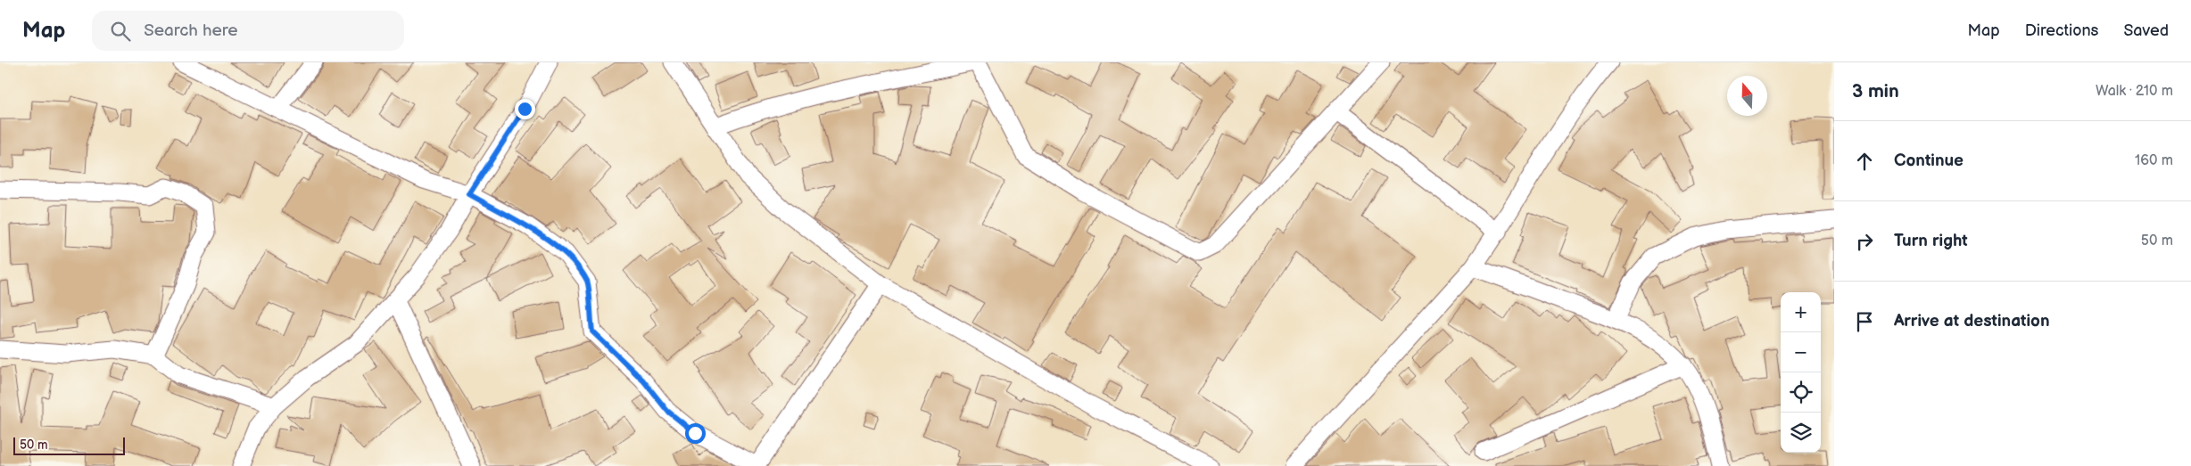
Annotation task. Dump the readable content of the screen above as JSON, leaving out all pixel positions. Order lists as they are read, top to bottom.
{
  "scale_bar": "50 m",
  "north": "top",
  "page": {
    "header": "Map",
    "search": "Search here",
    "nav": ["Map", "Directions", "Saved"],
    "heading": ["3 min", "Walk · 210 m"],
    "list": [
      ["Continue", "160 m"],
      ["Turn right", "50 m"],
      "Arrive at destination"
    ],
    "map_buttons": ["+", "−"],
    "scale": "50 m"
  }
}
